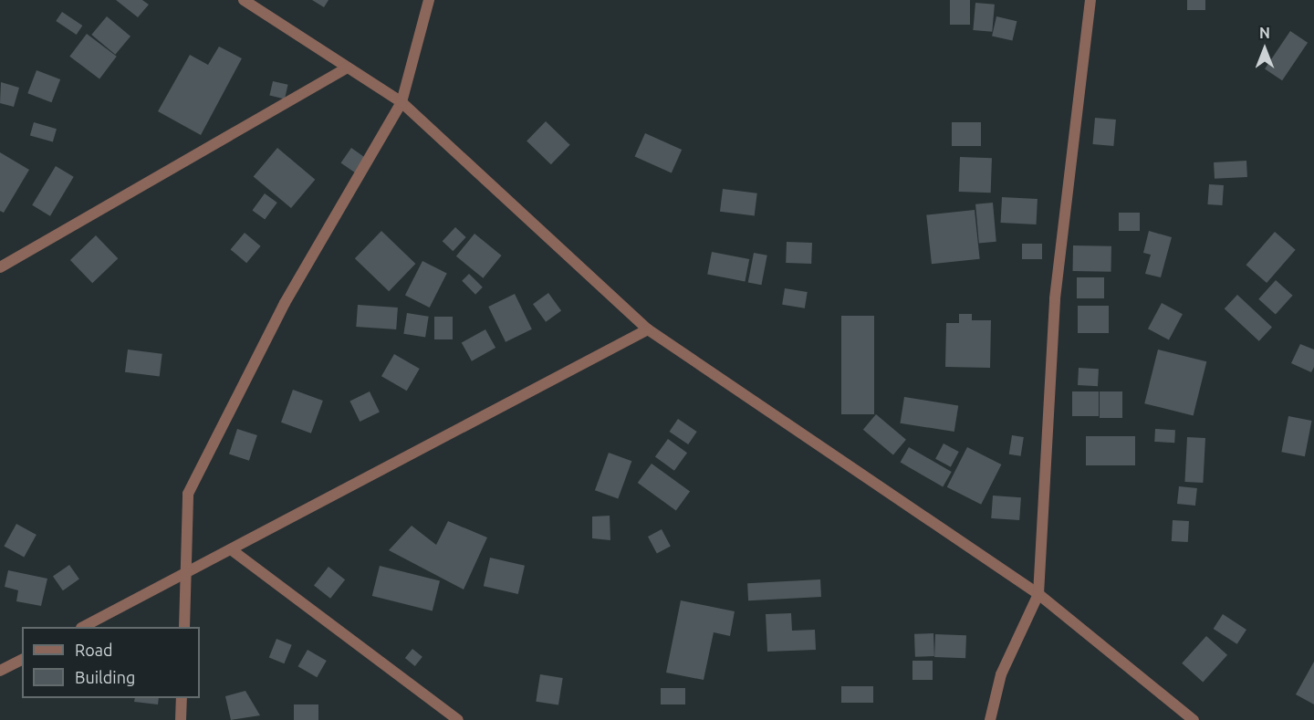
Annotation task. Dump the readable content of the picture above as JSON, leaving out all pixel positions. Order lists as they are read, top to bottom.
{
  "legend": ["Road", "Building"],
  "north": "top"
}
